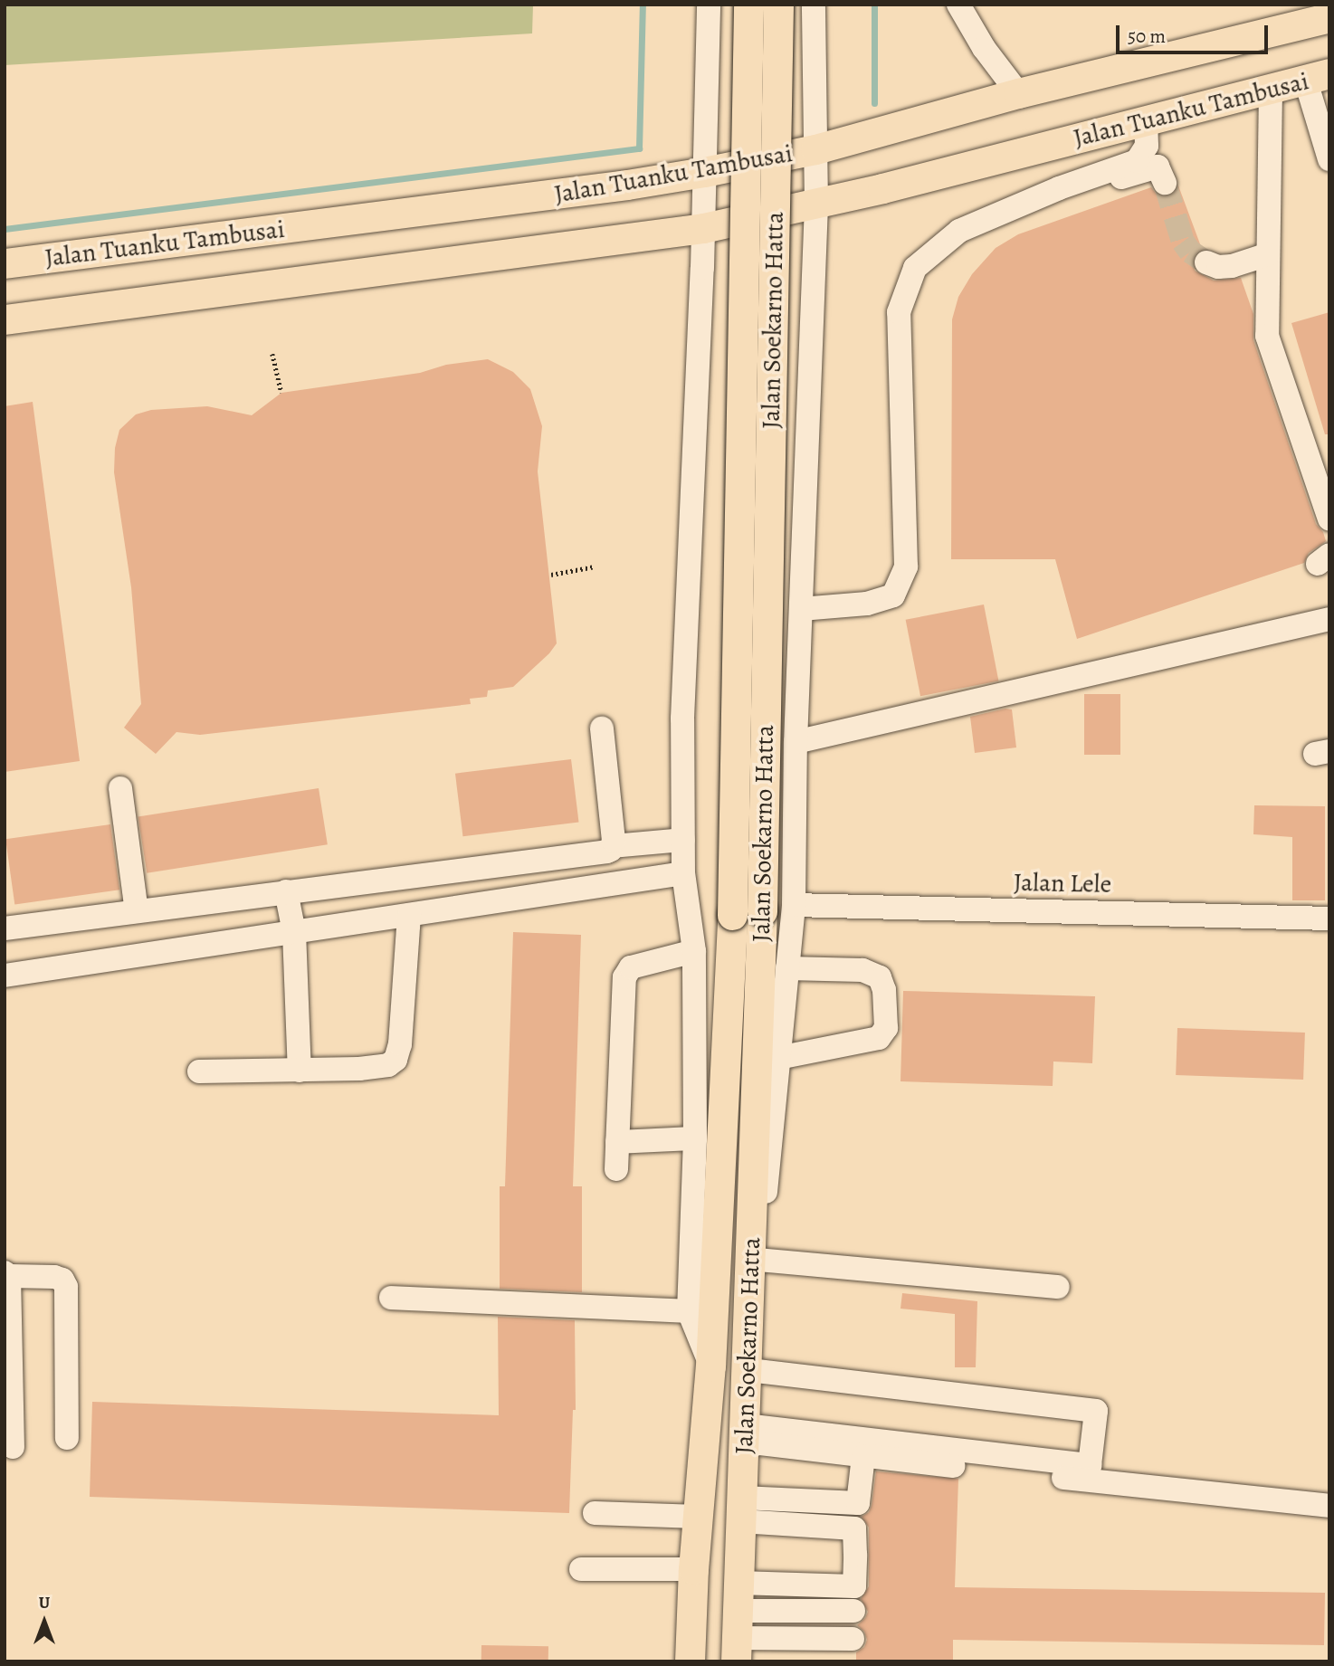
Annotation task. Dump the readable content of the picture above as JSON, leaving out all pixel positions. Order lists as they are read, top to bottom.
{
  "streets": {
    "main road": ["Jalan Tuanku Tambusai", "Jalan Soekarno Hatta"],
    "street": ["Jalan Lele"]
  },
  "crossings": [
    ["Jalan Tuanku Tambusai", "Jalan Soekarno Hatta"]
  ],
  "scale_bar": "50 m",
  "north": "top"
}
